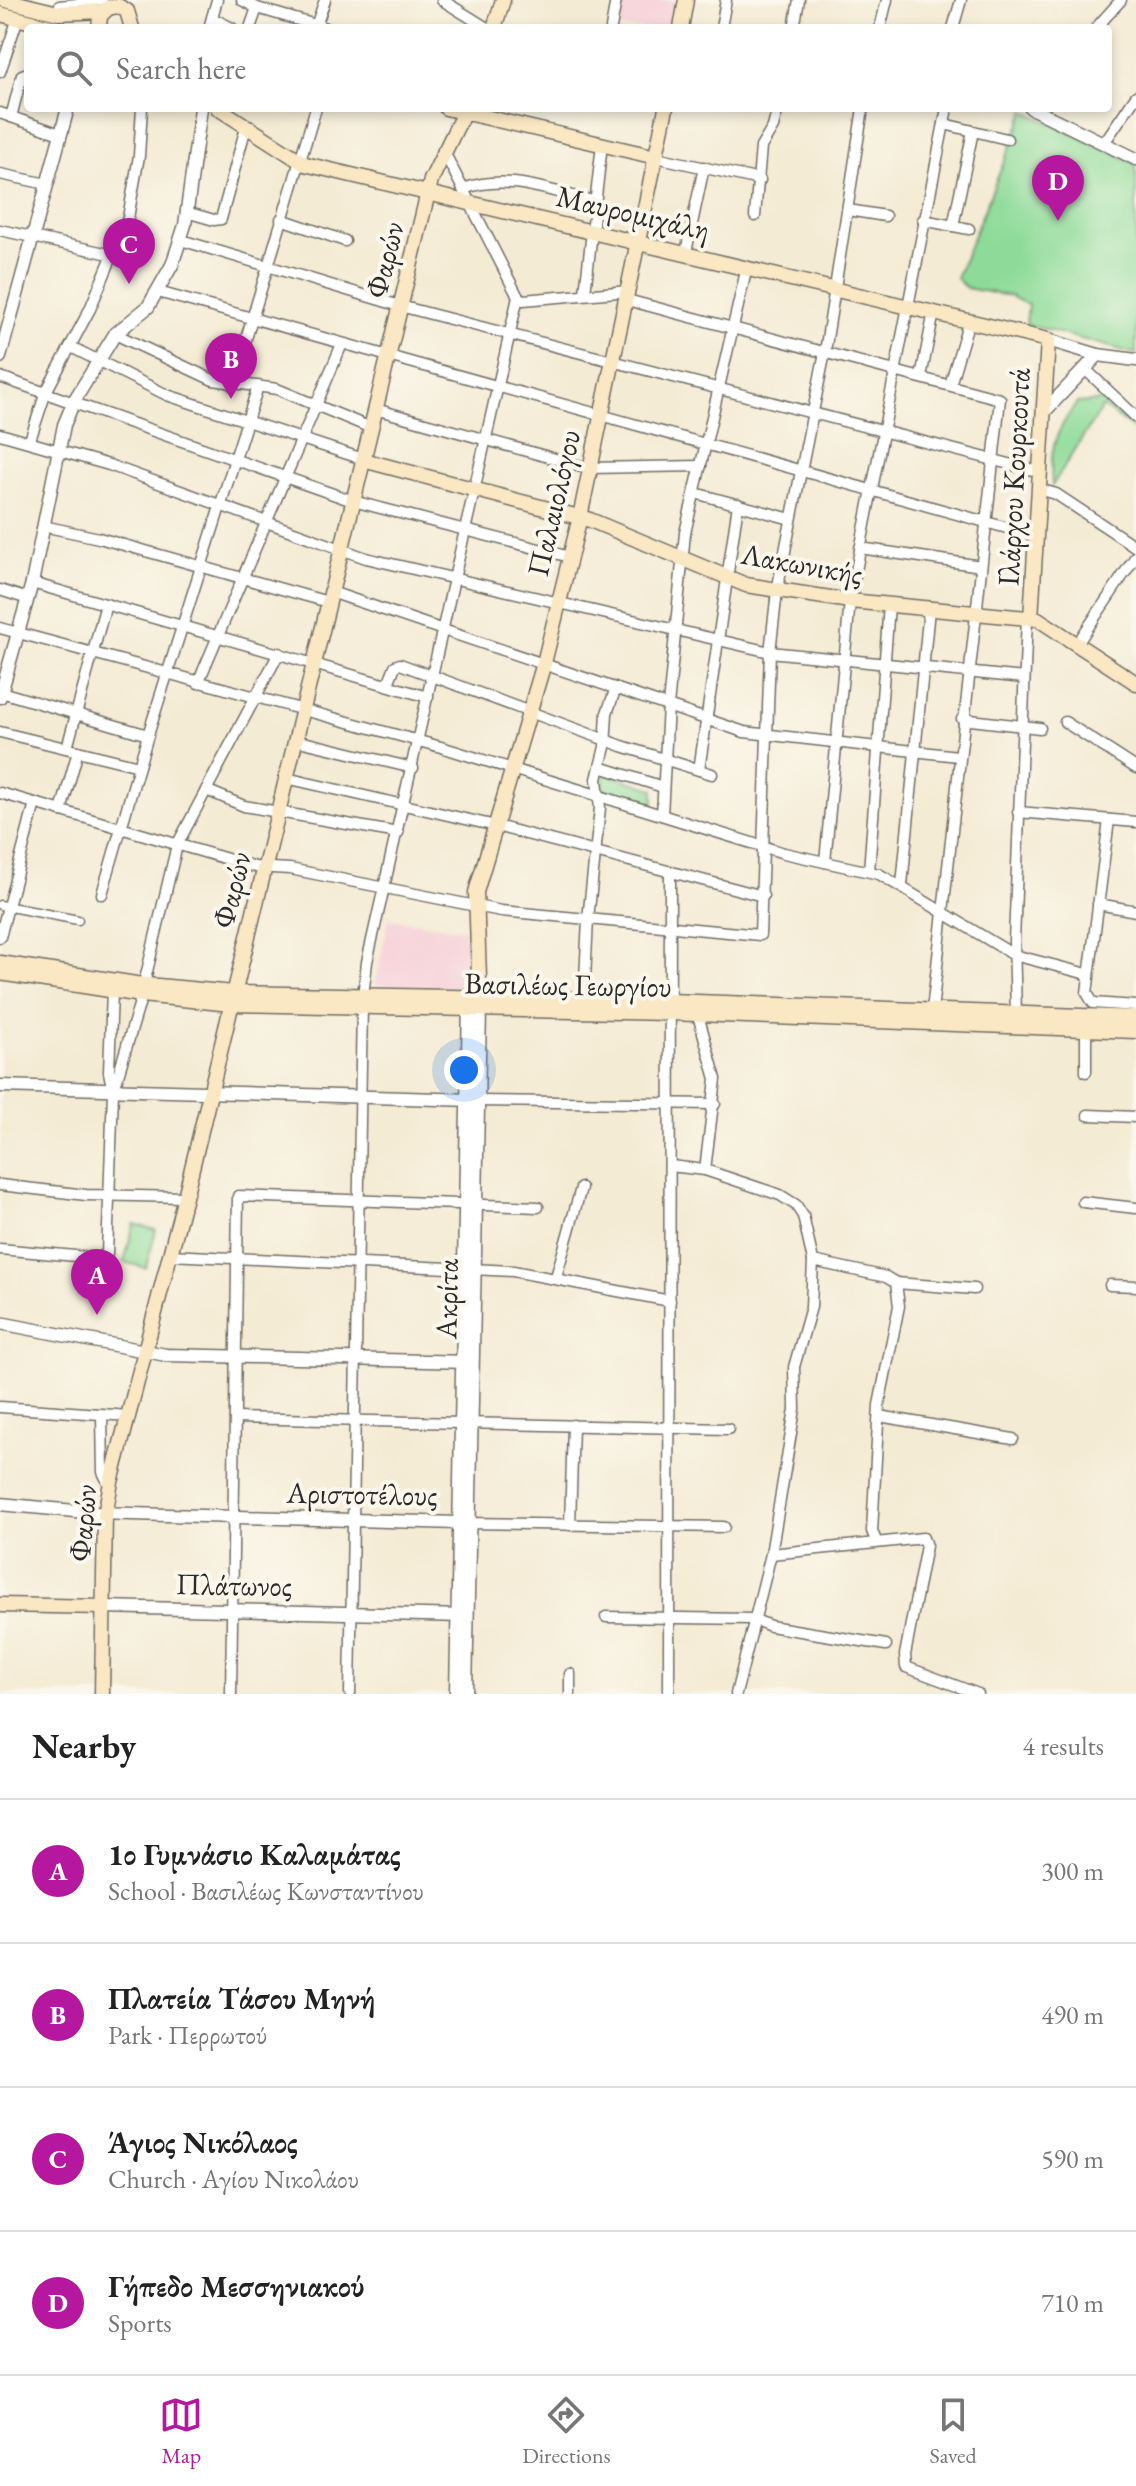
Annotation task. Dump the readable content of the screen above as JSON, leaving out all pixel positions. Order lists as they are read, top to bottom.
{
  "streets": {
    "main road": [
      "Μαυρομιχάλη",
      "Φαρών",
      "Ιλάρχου Κουρκουτά",
      "Παλαιολόγου",
      "Λακωνικής",
      "Βασιλέως Γεωργίου",
      "Ακρίτα",
      "Πλάτωνος"
    ],
    "street": ["Αριστοτέλους"]
  },
  "crossings": [
    ["Μαυρομιχάλη", "Φαρών"],
    ["Μαυρομιχάλη", "Ιλάρχου Κουρκουτά"],
    ["Μαυρομιχάλη", "Παλαιολόγου"],
    ["Φαρών", "Λακωνικής"],
    ["Φαρών", "Βασιλέως Γεωργίου"],
    ["Φαρών", "Αριστοτέλους"],
    ["Φαρών", "Πλάτωνος"],
    ["Ιλάρχου Κουρκουτά", "Λακωνικής"],
    ["Παλαιολόγου", "Λακωνικής"],
    ["Παλαιολόγου", "Ακρίτα"],
    ["Βασιλέως Γεωργίου", "Ακρίτα"],
    ["Ακρίτα", "Αριστοτέλους"],
    ["Ακρίτα", "Πλάτωνος"]
  ],
  "page": {
    "search": "Search here",
    "pins": [
      "D",
      "C",
      "B",
      "A"
    ],
    "heading": ["Nearby", "4 results"],
    "list": [
      {
        "mark": "A",
        "name": "1ο Γυμνάσιο Καλαμάτας",
        "note": "School · Βασιλέως Κωνσταντίνου",
        "value": "300 m"
      },
      {
        "mark": "B",
        "name": "Πλατεία Τάσου Μηνή",
        "note": "Park · Περρωτού",
        "value": "490 m"
      },
      {
        "mark": "C",
        "name": "Άγιος Νικόλαος",
        "note": "Church · Αγίου Νικολάου",
        "value": "590 m"
      },
      {
        "mark": "D",
        "name": "Γήπεδο Μεσσηνιακού",
        "note": "Sports",
        "value": "710 m"
      }
    ],
    "nav": ["Map", "Directions", "Saved"]
  }
}
